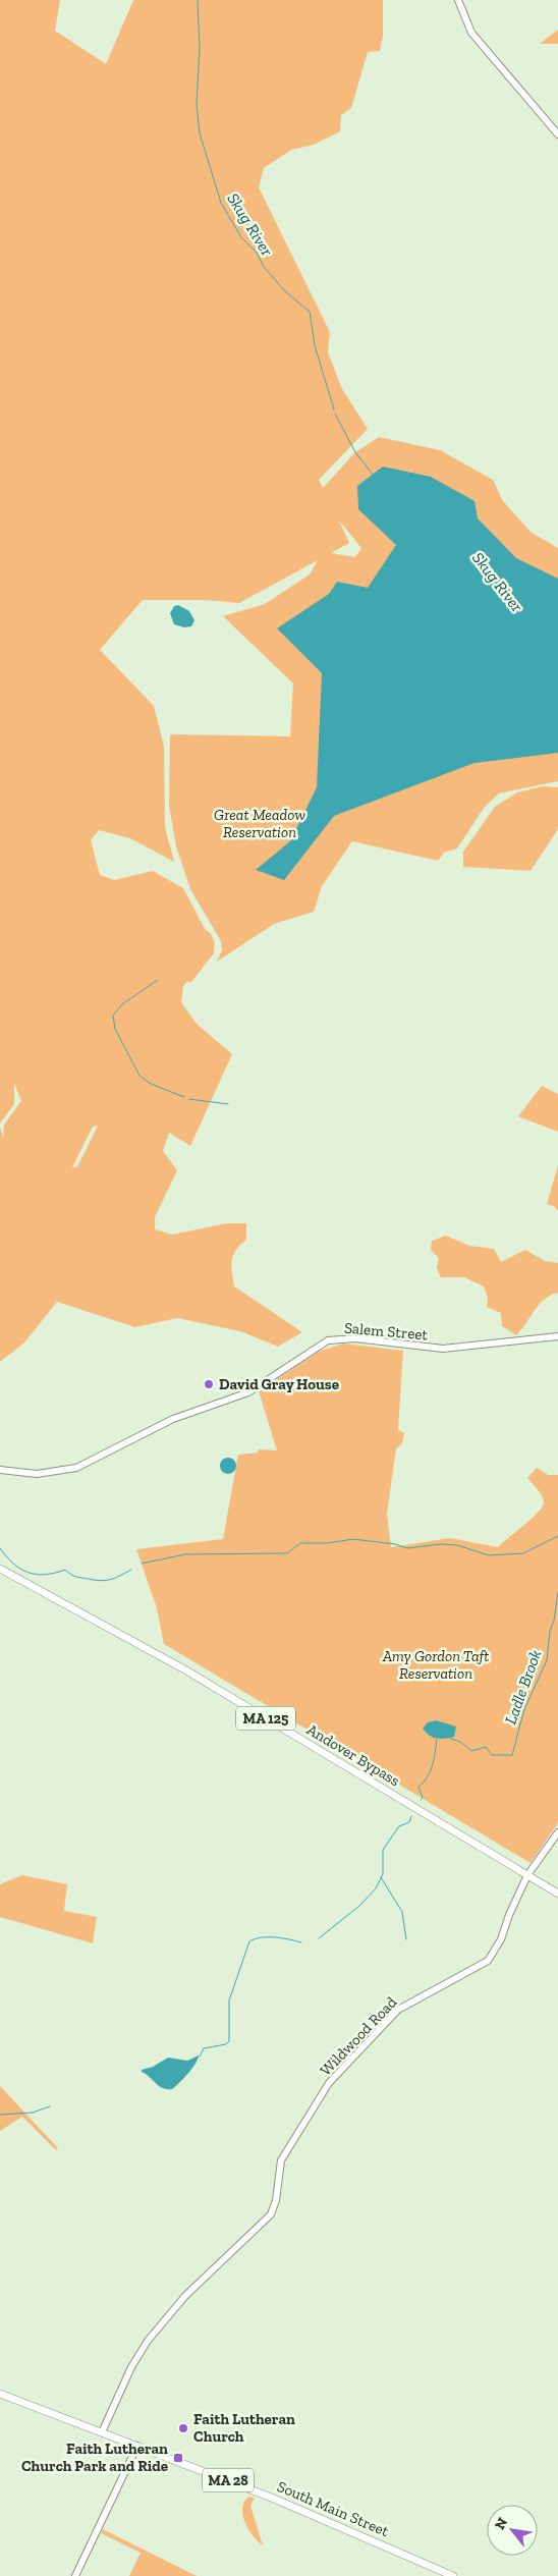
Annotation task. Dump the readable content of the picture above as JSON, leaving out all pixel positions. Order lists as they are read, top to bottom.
{
  "streets": {
    "main road": [
      "MA 125",
      "Andover Bypass",
      "MA 28",
      "South Main Street"
    ],
    "street": ["Salem Street", "Wildwood Road"]
  },
  "crossings": [
    ["Andover Bypass", "Wildwood Road"],
    ["Wildwood Road", "South Main Street"]
  ],
  "water": ["Skug River", "Ladle Brook"],
  "parks": ["Great Meadow Reservation", "Amy Gordon Taft Reservation"],
  "places": {
    "other": ["David Gray House", "Faith Lutheran Church"],
    "transit": ["Faith Lutheran Church Park and Ride"]
  },
  "north": "top left"
}
